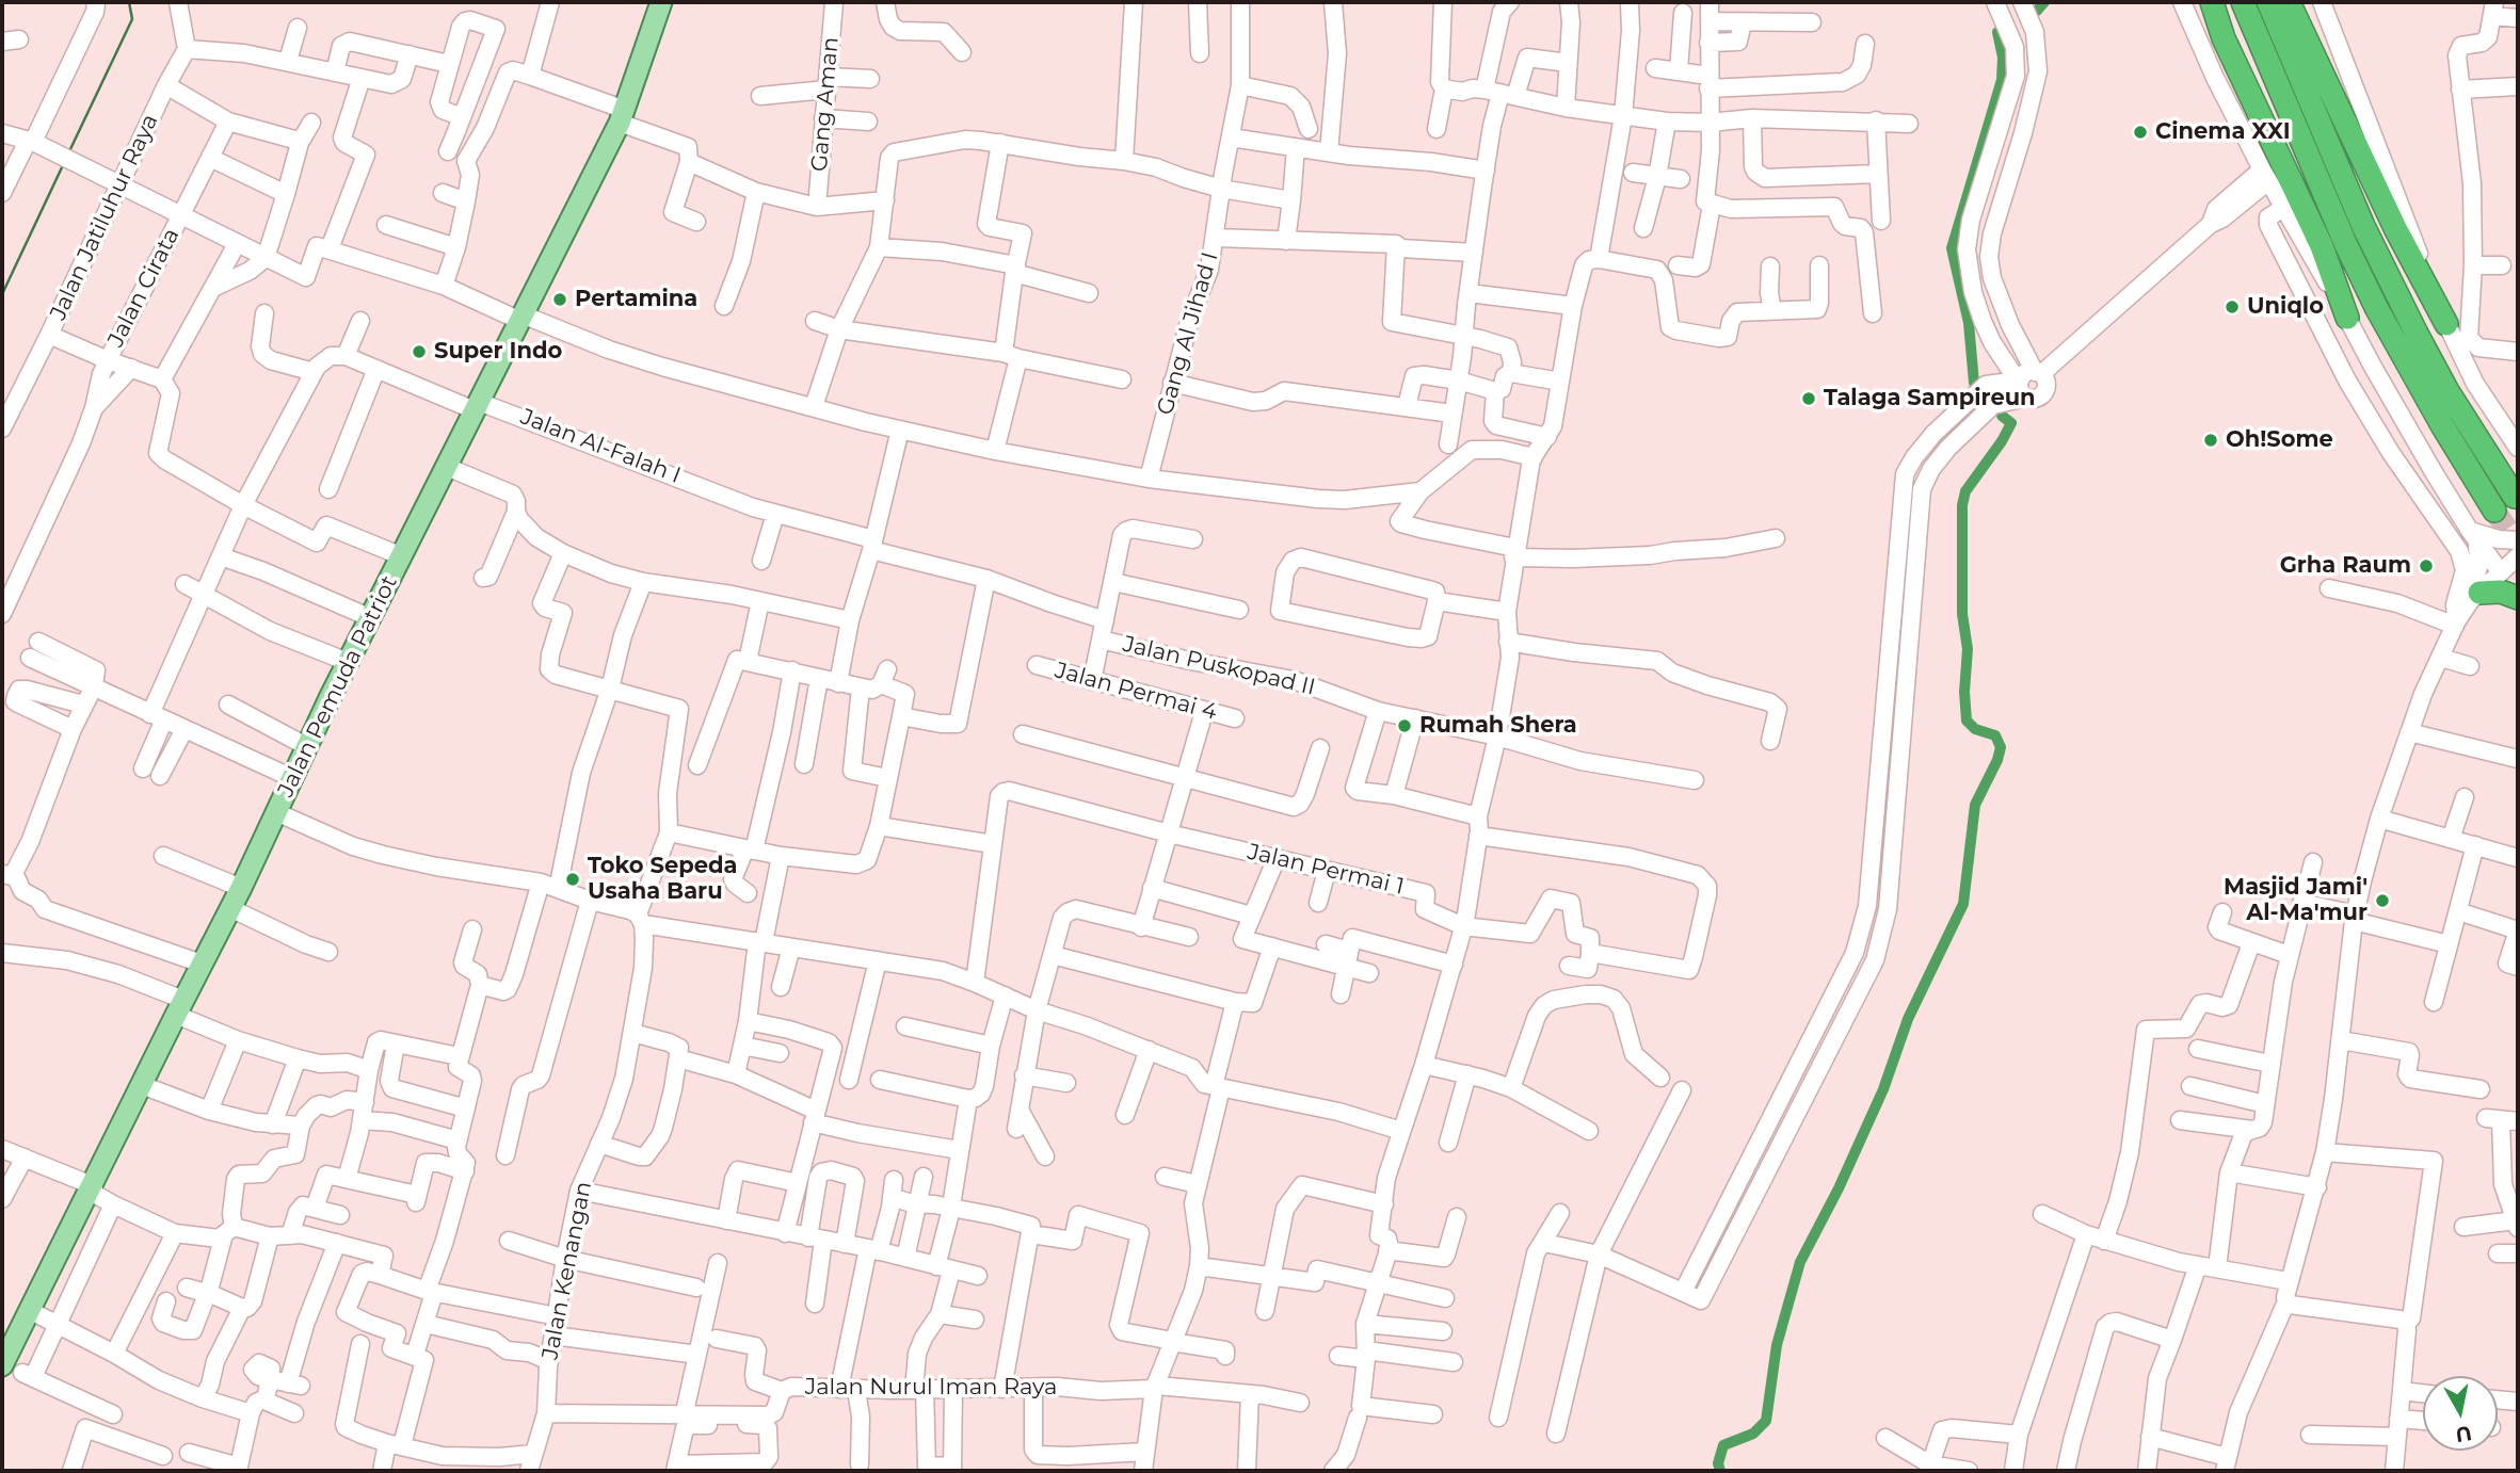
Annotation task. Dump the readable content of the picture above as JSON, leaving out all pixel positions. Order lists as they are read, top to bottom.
{
  "streets": {
    "main road": ["Jalan Pemuda Patriot"],
    "street": [
      "Gang Aman",
      "Jalan Jatiluhur Raya",
      "Jalan Cirata",
      "Gang Al Jihad I",
      "Jalan Al-Falah I",
      "Jalan Puskopad II",
      "Jalan Permai 4",
      "Jalan Permai 1",
      "Jalan Kenangan",
      "Jalan Nurul Iman Raya"
    ]
  },
  "crossings": [
    ["Jalan Al-Falah I", "Jalan Pemuda Patriot"],
    ["Jalan Kenangan", "Jalan Nurul Iman Raya"]
  ],
  "places": [
    "Cinema XXI",
    "Pertamina",
    "Uniqlo",
    "Super Indo",
    "Talaga Sampireun",
    "Oh!Some",
    "Grha Raum",
    "Rumah Shera",
    "Toko Sepeda Usaha Baru",
    "Masjid Jami' Al-Ma'mur"
  ],
  "north": "bottom"
}
